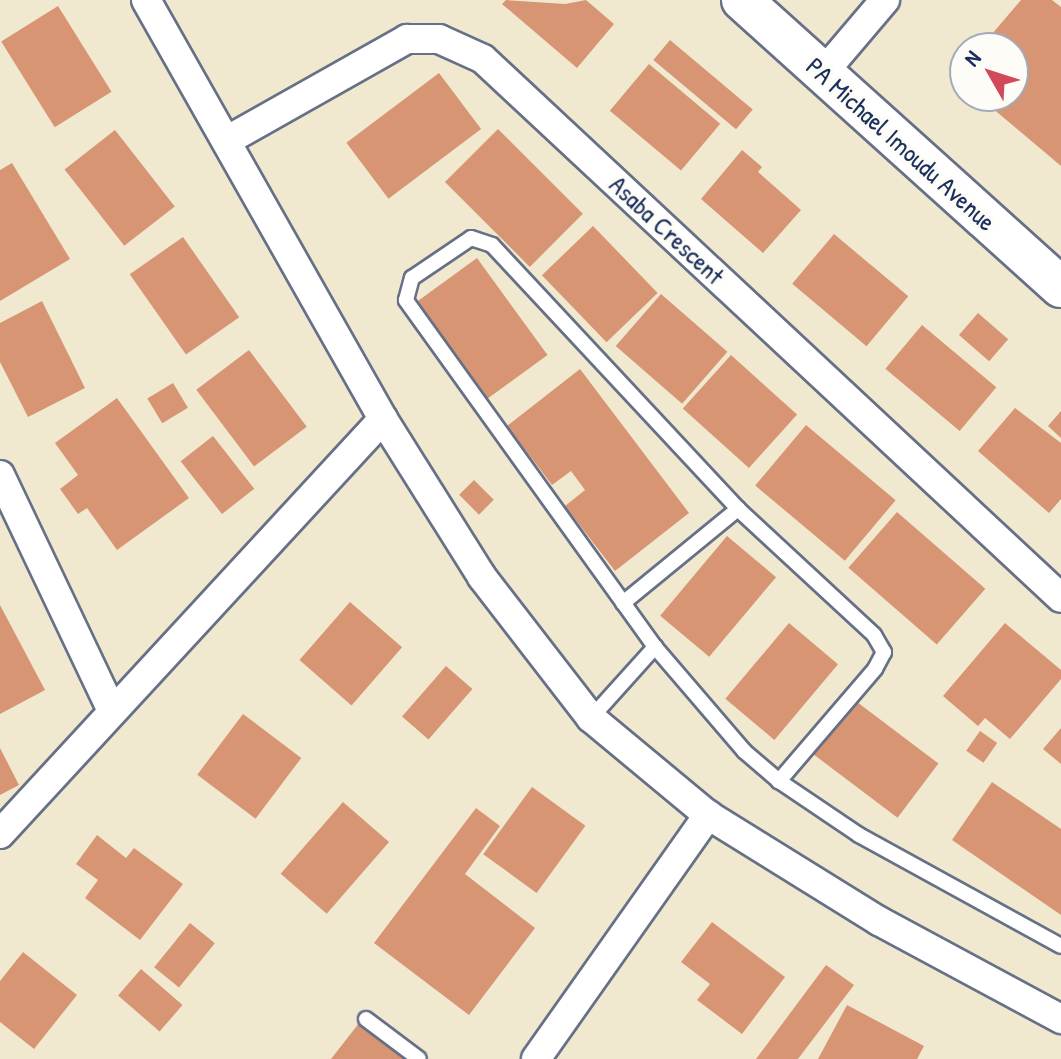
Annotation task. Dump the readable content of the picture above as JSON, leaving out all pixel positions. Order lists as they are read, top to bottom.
{
  "streets": {
    "street": ["PA Michael Imoudu Avenue", "Asaba Crescent"]
  },
  "north": "top left"
}
